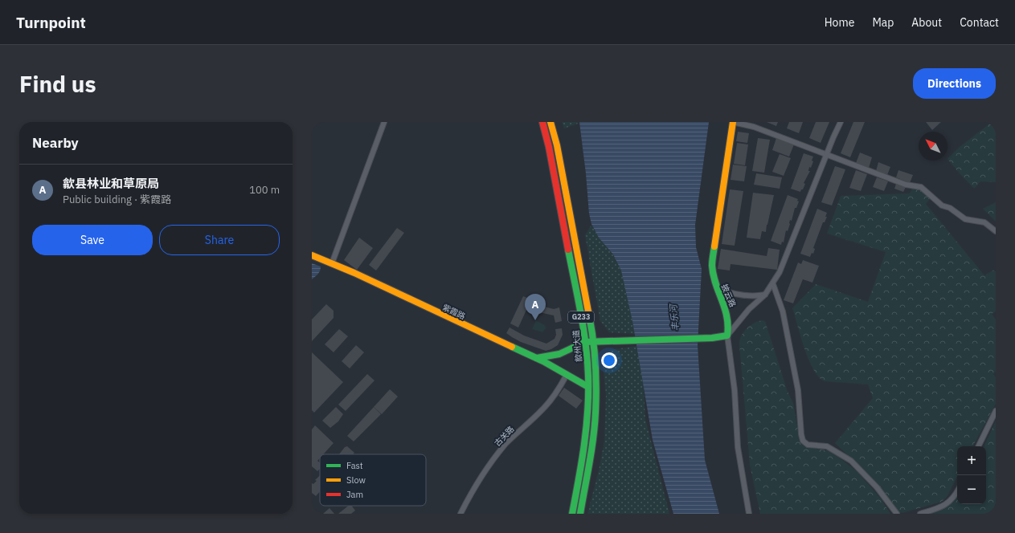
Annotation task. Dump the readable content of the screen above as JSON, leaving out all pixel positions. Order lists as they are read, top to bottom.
{
  "streets": {
    "main road": [
      "披云路",
      "紫霞路",
      "G233",
      "歙州大道"
    ],
    "street": ["古关路"]
  },
  "crossings": [
    ["紫霞路", "歙州大道"],
    ["紫霞路", "古关路"]
  ],
  "water": ["丰乐河"],
  "legend": ["Fast", "Slow", "Jam"],
  "north": "top left",
  "page": {
    "header": "Turnpoint",
    "nav": [
      "Home",
      "Map",
      "About",
      "Contact"
    ],
    "buttons": [
      "Directions",
      ["Save", "Share"]
    ],
    "title": "Find us",
    "heading": "Nearby",
    "list": [
      {
        "mark": "A",
        "name": "歙县林业和草原局",
        "note": "Public building · 紫霞路",
        "value": "100 m"
      }
    ],
    "pins": "A",
    "map_buttons": ["+", "−"]
  }
}
